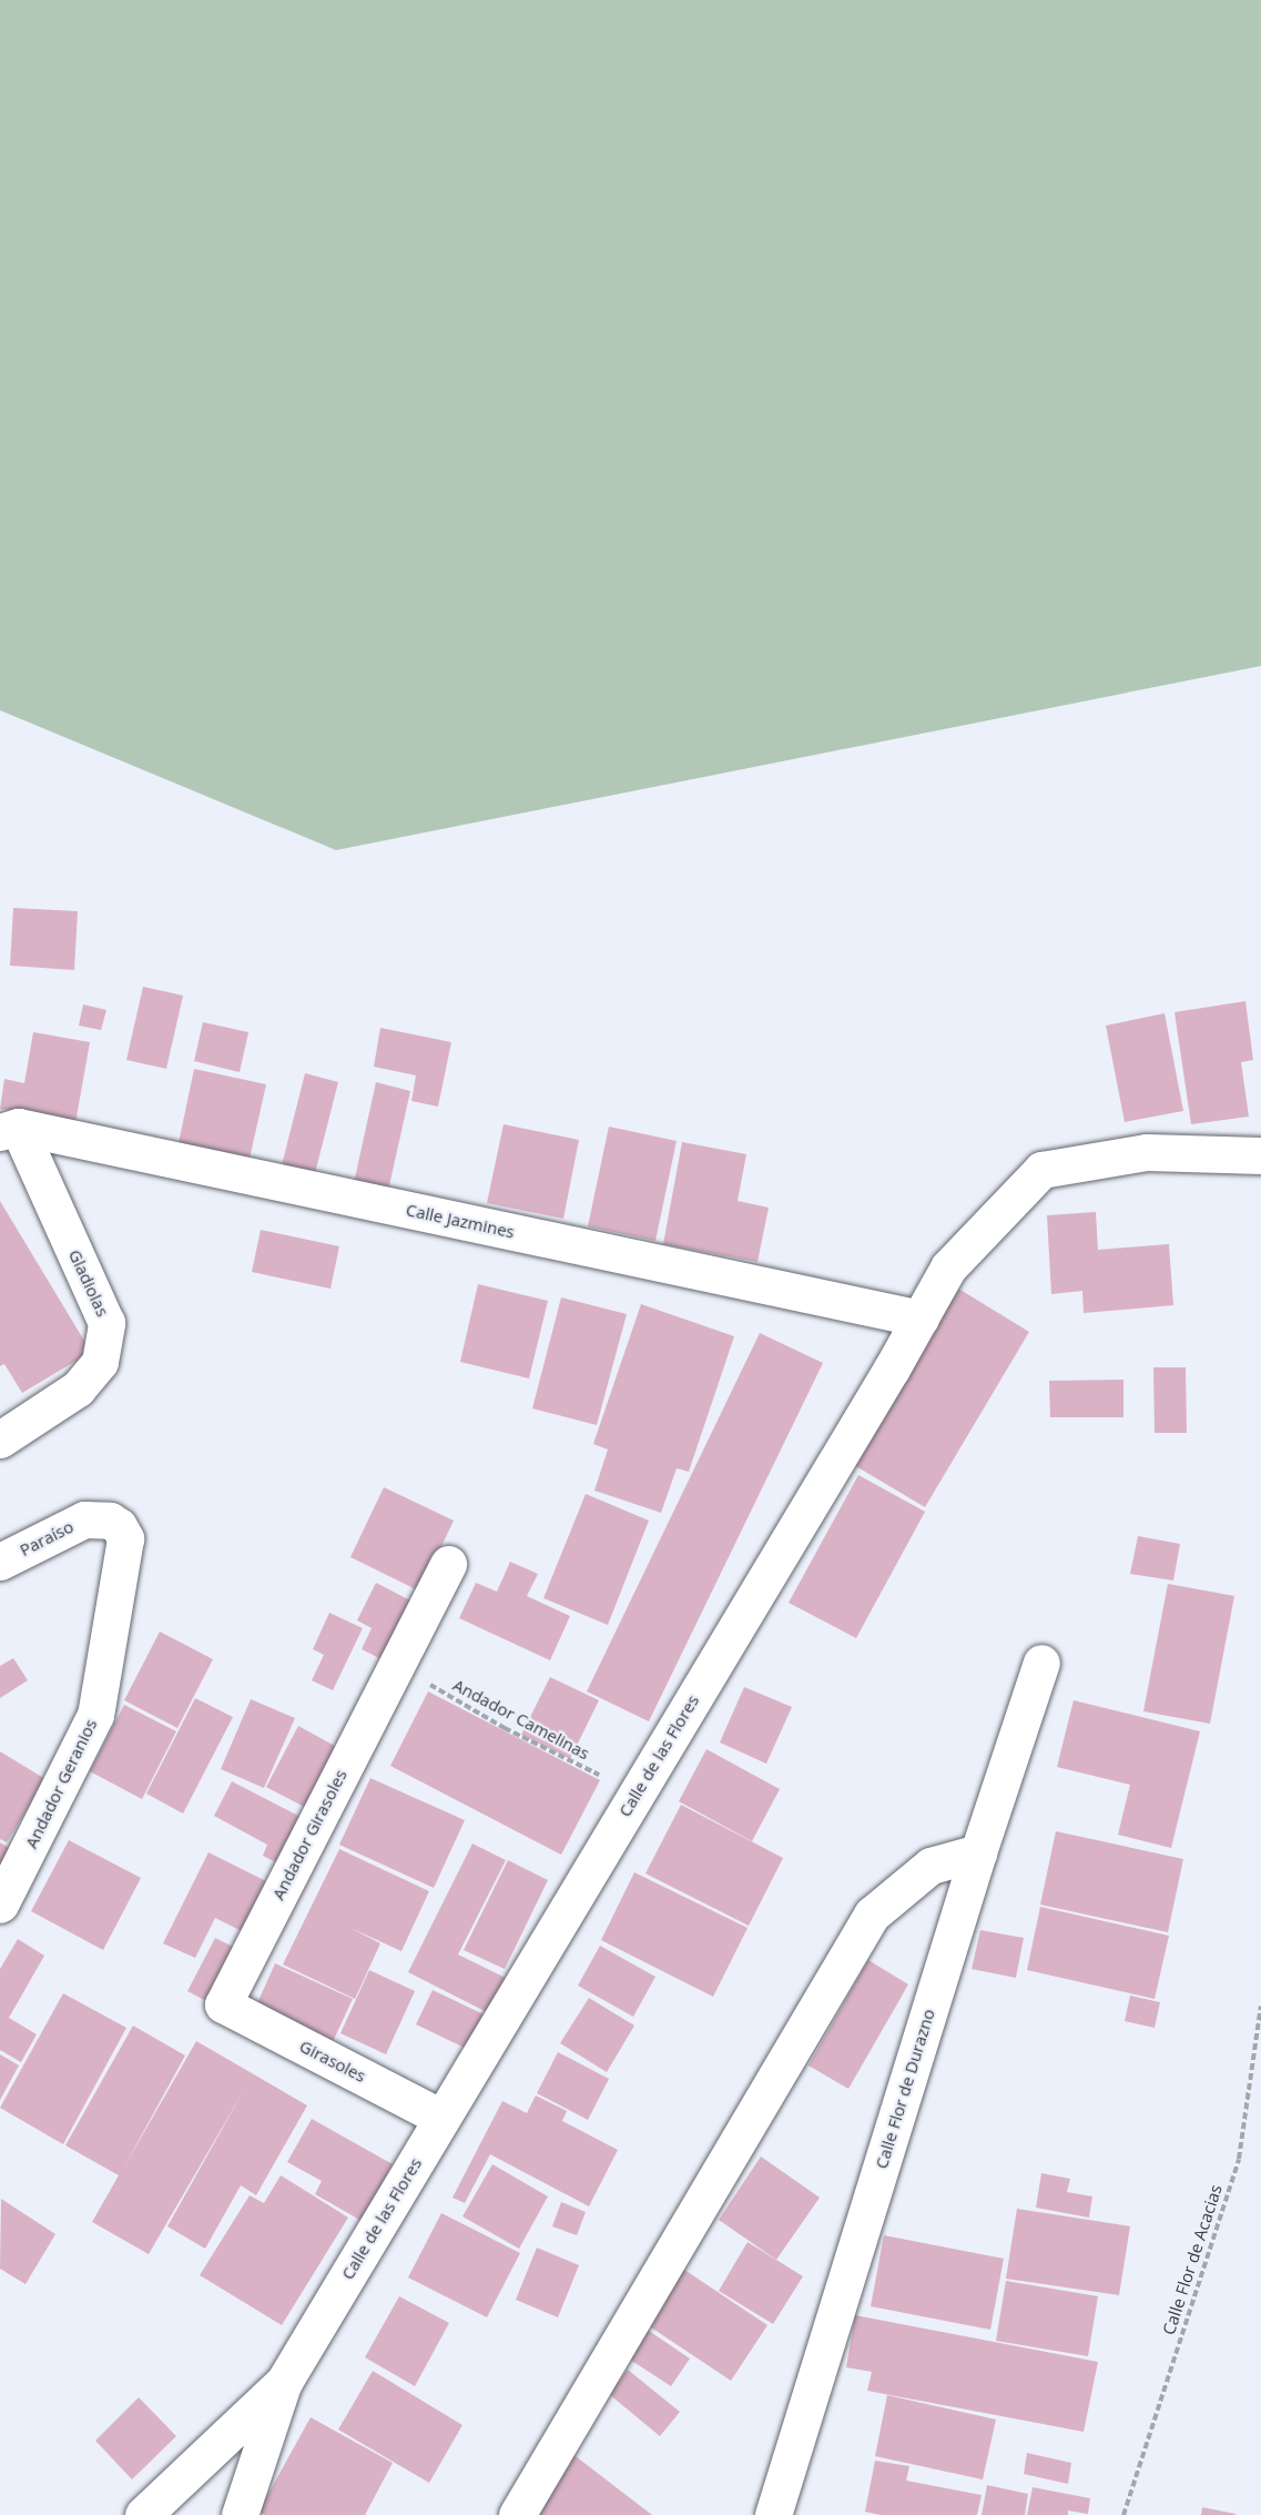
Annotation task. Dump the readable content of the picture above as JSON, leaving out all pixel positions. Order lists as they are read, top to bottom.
{
  "streets": {
    "street": [
      "Calle Jazmines",
      "Gladiolas",
      "Paraíso",
      "Calle de las Flores",
      "Andador Geranios",
      "Andador Girasoles",
      "Girasoles",
      "Calle Flor de Durazno"
    ],
    "path": ["Andador Camelinas", "Calle Flor de Acacias"]
  },
  "crossings": [
    ["Calle Jazmines", "Gladiolas"],
    ["Calle Jazmines", "Calle de las Flores"],
    ["Paraíso", "Andador Geranios"],
    ["Andador Camelinas", "Calle de las Flores"],
    ["Andador Camelinas", "Andador Girasoles"],
    ["Calle de las Flores", "Girasoles"],
    ["Andador Girasoles", "Girasoles"]
  ]
}
